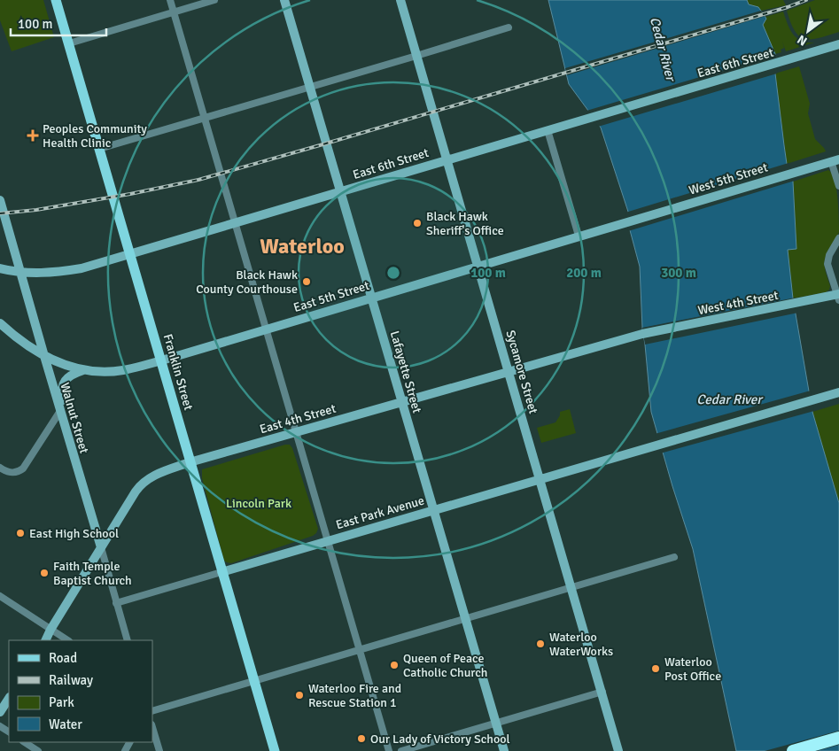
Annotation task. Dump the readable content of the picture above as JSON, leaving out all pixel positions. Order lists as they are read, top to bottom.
{
  "streets": {
    "main road": ["Franklin Street"],
    "street": [
      "East 6th Street",
      "West 5th Street",
      "East 5th Street",
      "West 4th Street",
      "Lafayette Street",
      "Sycamore Street",
      "Walnut Street",
      "East 4th Street",
      "East Park Avenue"
    ]
  },
  "crossings": [
    ["East 6th Street", "Franklin Street"],
    ["East 6th Street", "Lafayette Street"],
    ["East 6th Street", "Sycamore Street"],
    ["East 6th Street", "Walnut Street"],
    ["West 5th Street", "East 5th Street"],
    ["East 5th Street", "Franklin Street"],
    ["East 5th Street", "Lafayette Street"],
    ["East 5th Street", "Sycamore Street"],
    ["East 5th Street", "Walnut Street"],
    ["West 4th Street", "East 4th Street"],
    ["Franklin Street", "East 4th Street"],
    ["Franklin Street", "East Park Avenue"],
    ["Lafayette Street", "East 4th Street"],
    ["Lafayette Street", "East Park Avenue"],
    ["Sycamore Street", "East 4th Street"],
    ["Sycamore Street", "East Park Avenue"],
    ["Walnut Street", "East 4th Street"],
    ["Walnut Street", "East Park Avenue"]
  ],
  "districts": ["Waterloo"],
  "water": ["Cedar River"],
  "parks": ["Lincoln Park"],
  "places": {
    "health": ["Peoples Community Health Clinic"],
    "other": [
      "Black Hawk Sheriff's Office",
      "Black Hawk County Courthouse",
      "East High School",
      "Faith Temple Baptist Church",
      "Waterloo WaterWorks",
      "Queen of Peace Catholic Church",
      "Waterloo Post Office",
      "Waterloo Fire and Rescue Station 1",
      "Our Lady of Victory School"
    ]
  },
  "legend": [
    "Road",
    "Railway",
    "Park",
    "Water"
  ],
  "scale_bar": "100 m",
  "north": "bottom left",
  "rings": ["100 m", "200 m", "300 m"]
}
